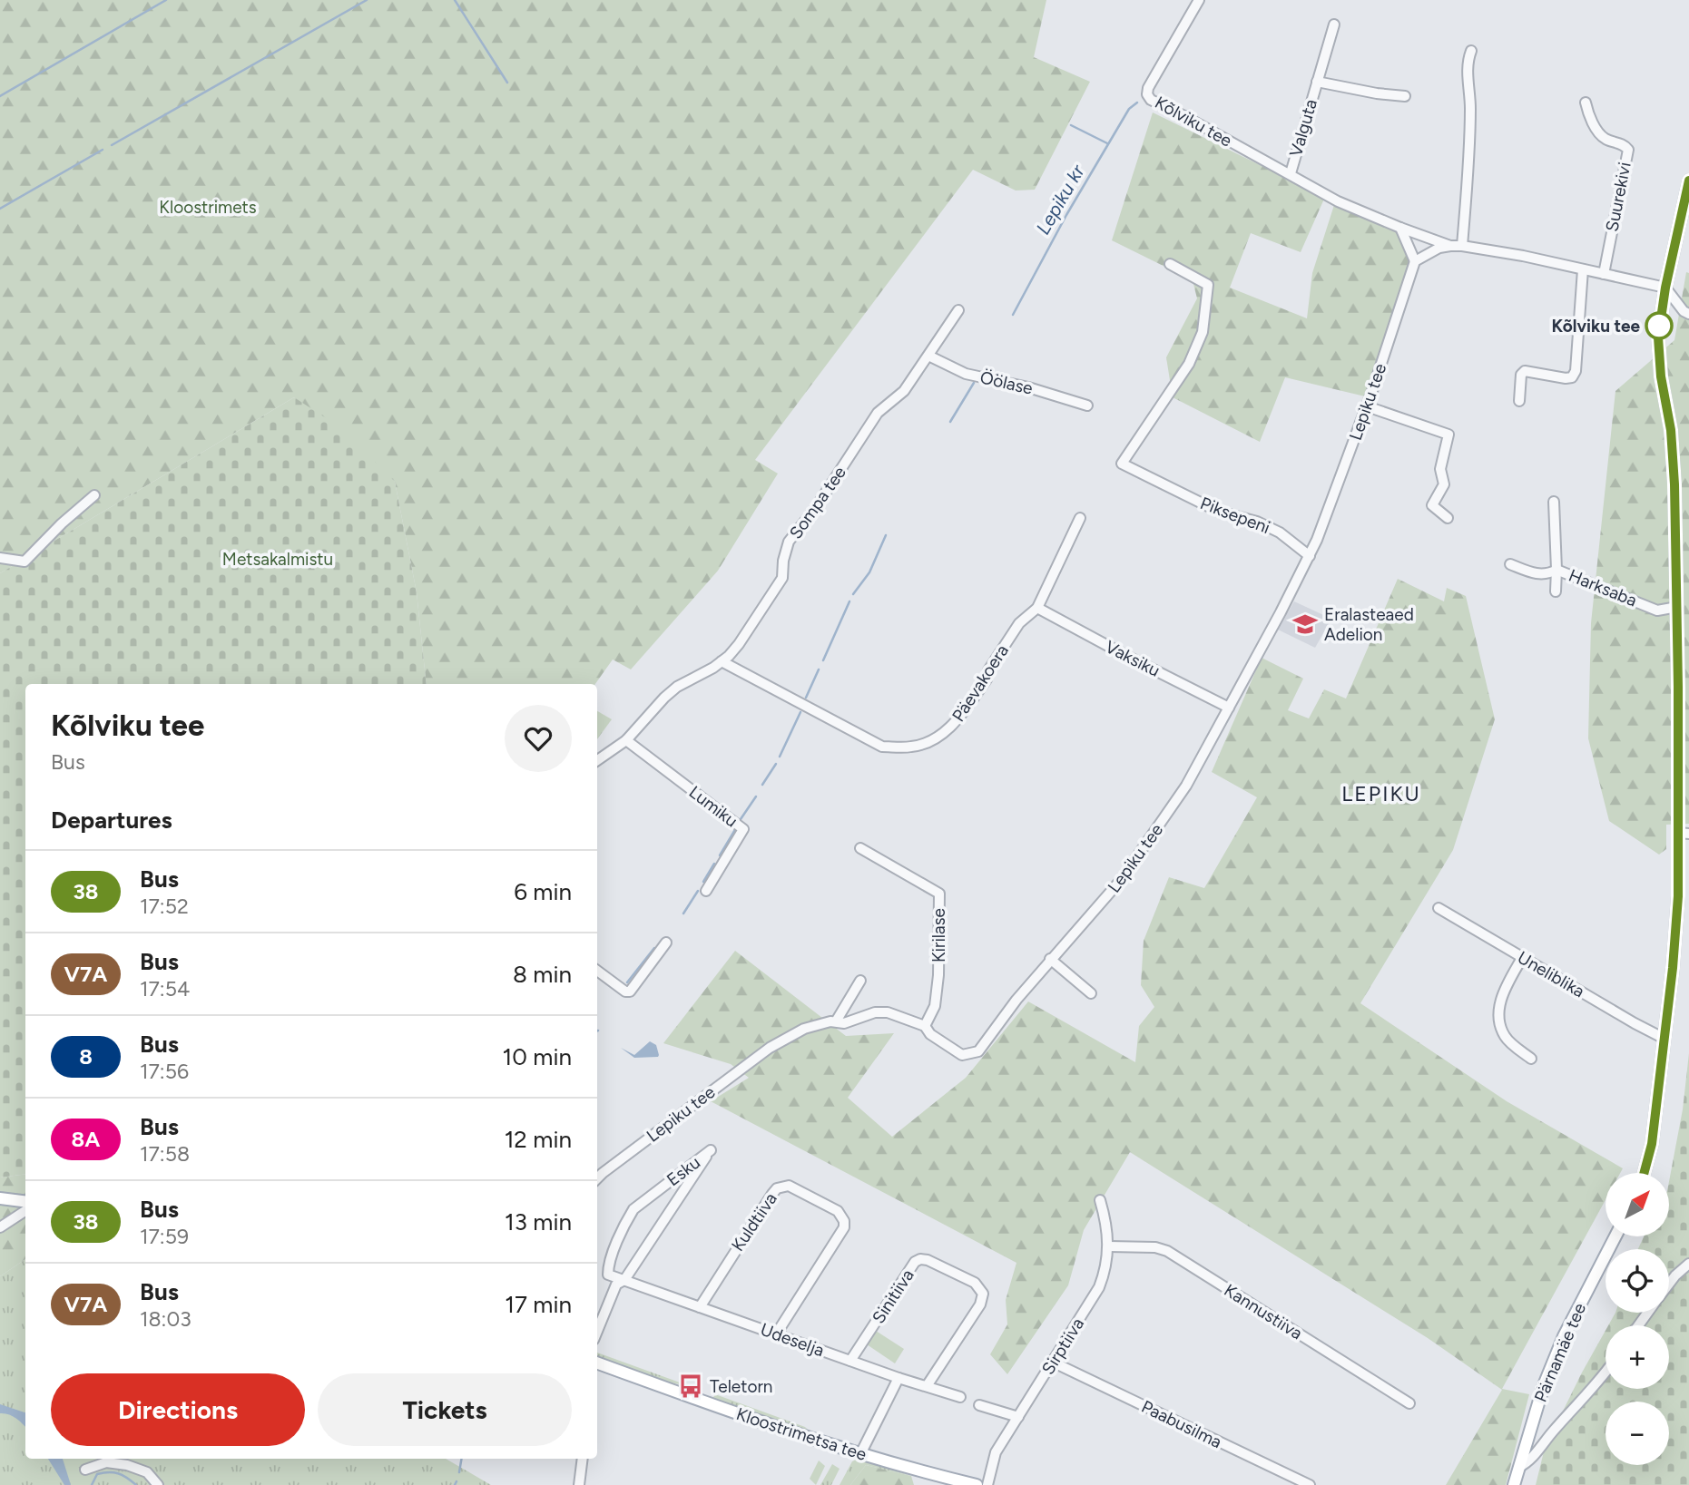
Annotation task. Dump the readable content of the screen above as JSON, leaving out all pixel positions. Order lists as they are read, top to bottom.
{
  "streets": {
    "main road": ["Pärnamäe tee", "Kloostrimetsa tee"],
    "street": [
      "Kõlviku tee",
      "Valguta",
      "Suurekivi",
      "Öölase",
      "Lepiku tee",
      "Sompa tee",
      "Piksepeni",
      "Harksaba",
      "Vaksiku",
      "Päevakoera",
      "Lumiku",
      "Kirilase",
      "Uneliblika",
      "Esku",
      "Kuldtiiva",
      "Sinitiiva",
      "Kannustiiva",
      "Udeselja",
      "Sirptiiva",
      "Paabusilma"
    ]
  },
  "crossings": [
    ["Kõlviku tee", "Valguta"],
    ["Kõlviku tee", "Suurekivi"],
    ["Öölase", "Sompa tee"],
    ["Lepiku tee", "Piksepeni"],
    ["Lepiku tee", "Vaksiku"],
    ["Lepiku tee", "Kirilase"],
    ["Sompa tee", "Päevakoera"],
    ["Sompa tee", "Lumiku"],
    ["Vaksiku", "Päevakoera"],
    ["Esku", "Udeselja"],
    ["Kuldtiiva", "Udeselja"],
    ["Sinitiiva", "Udeselja"],
    ["Kannustiiva", "Sirptiiva"],
    ["Sirptiiva", "Paabusilma"]
  ],
  "districts": ["LEPIKU"],
  "water": ["Lepiku kr"],
  "parks": ["Kloostrimets", "Metsakalmistu"],
  "places": {
    "other": ["Kõlviku tee"],
    "school or university": ["Eralasteaed Adelion"],
    "bus stop": ["Teletorn"]
  },
  "lines": ["bus line 38"],
  "north": "top right",
  "page": {
    "heading": [
      ["Kõlviku tee", "Bus"],
      "Departures"
    ],
    "list": [
      {
        "mark": "38",
        "name": "Bus",
        "note": "17:52",
        "value": "6 min"
      },
      {
        "mark": "V7A",
        "name": "Bus",
        "note": "17:54",
        "value": "8 min"
      },
      {
        "mark": "8",
        "name": "Bus",
        "note": "17:56",
        "value": "10 min"
      },
      {
        "mark": "8A",
        "name": "Bus",
        "note": "17:58",
        "value": "12 min"
      },
      {
        "mark": "38",
        "name": "Bus",
        "note": "17:59",
        "value": "13 min"
      },
      {
        "mark": "V7A",
        "name": "Bus",
        "note": "18:03",
        "value": "17 min"
      }
    ],
    "map_buttons": ["+", "−"],
    "buttons": ["Directions", "Tickets"]
  }
}
